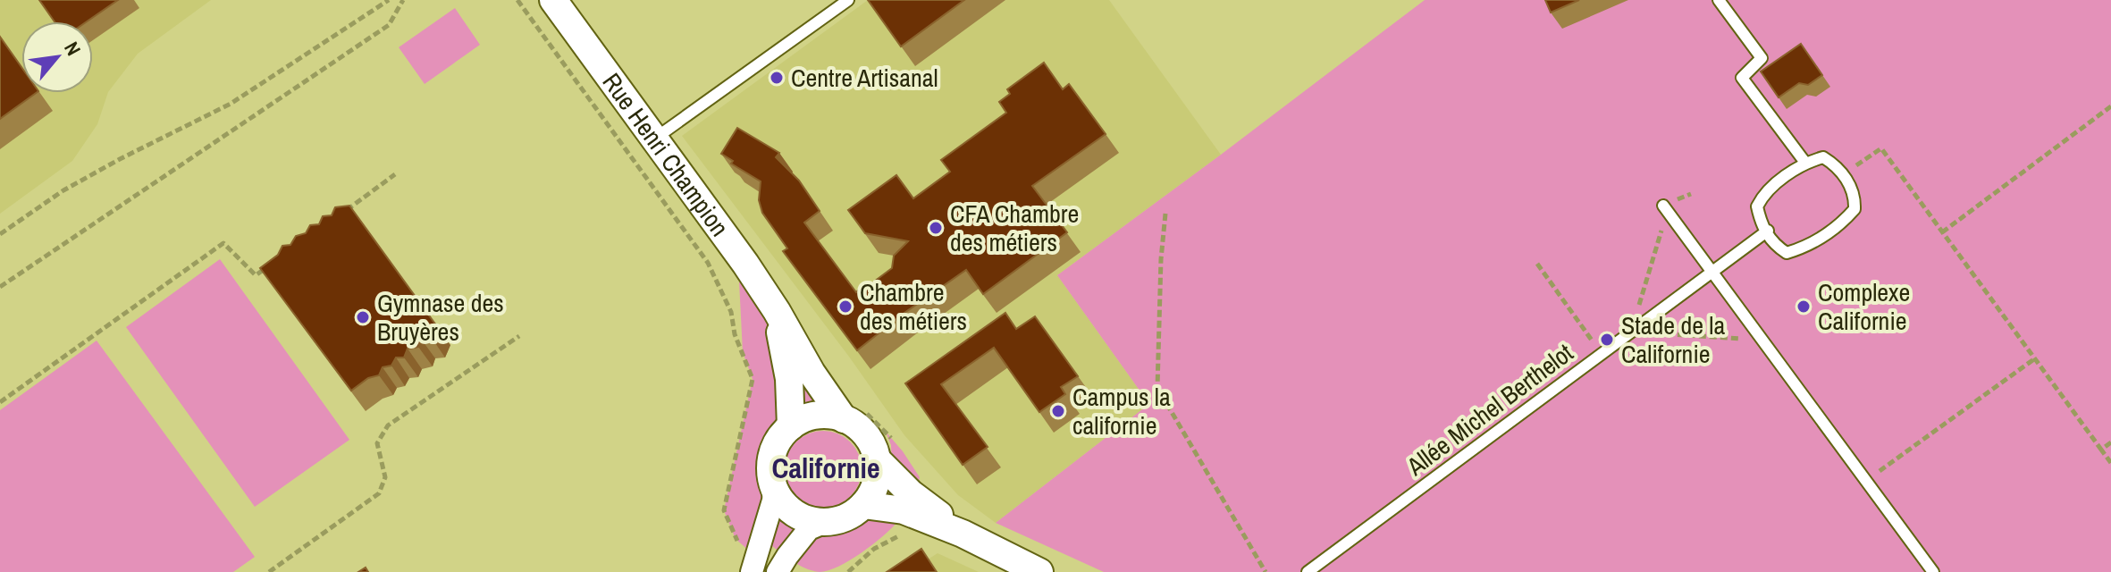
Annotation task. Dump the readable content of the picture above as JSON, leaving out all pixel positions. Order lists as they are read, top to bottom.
{
  "streets": {
    "street": ["Rue Henri Champion"],
    "lane": ["Allée Michel Berthelot"]
  },
  "districts": ["Californie"],
  "places": [
    "Centre Artisanal",
    "CFA Chambre des métiers",
    "Chambre des métiers",
    "Complexe Californie",
    "Gymnase des Bruyères",
    "Stade de la Californie",
    "Campus la californie"
  ],
  "north": "top right"
}
